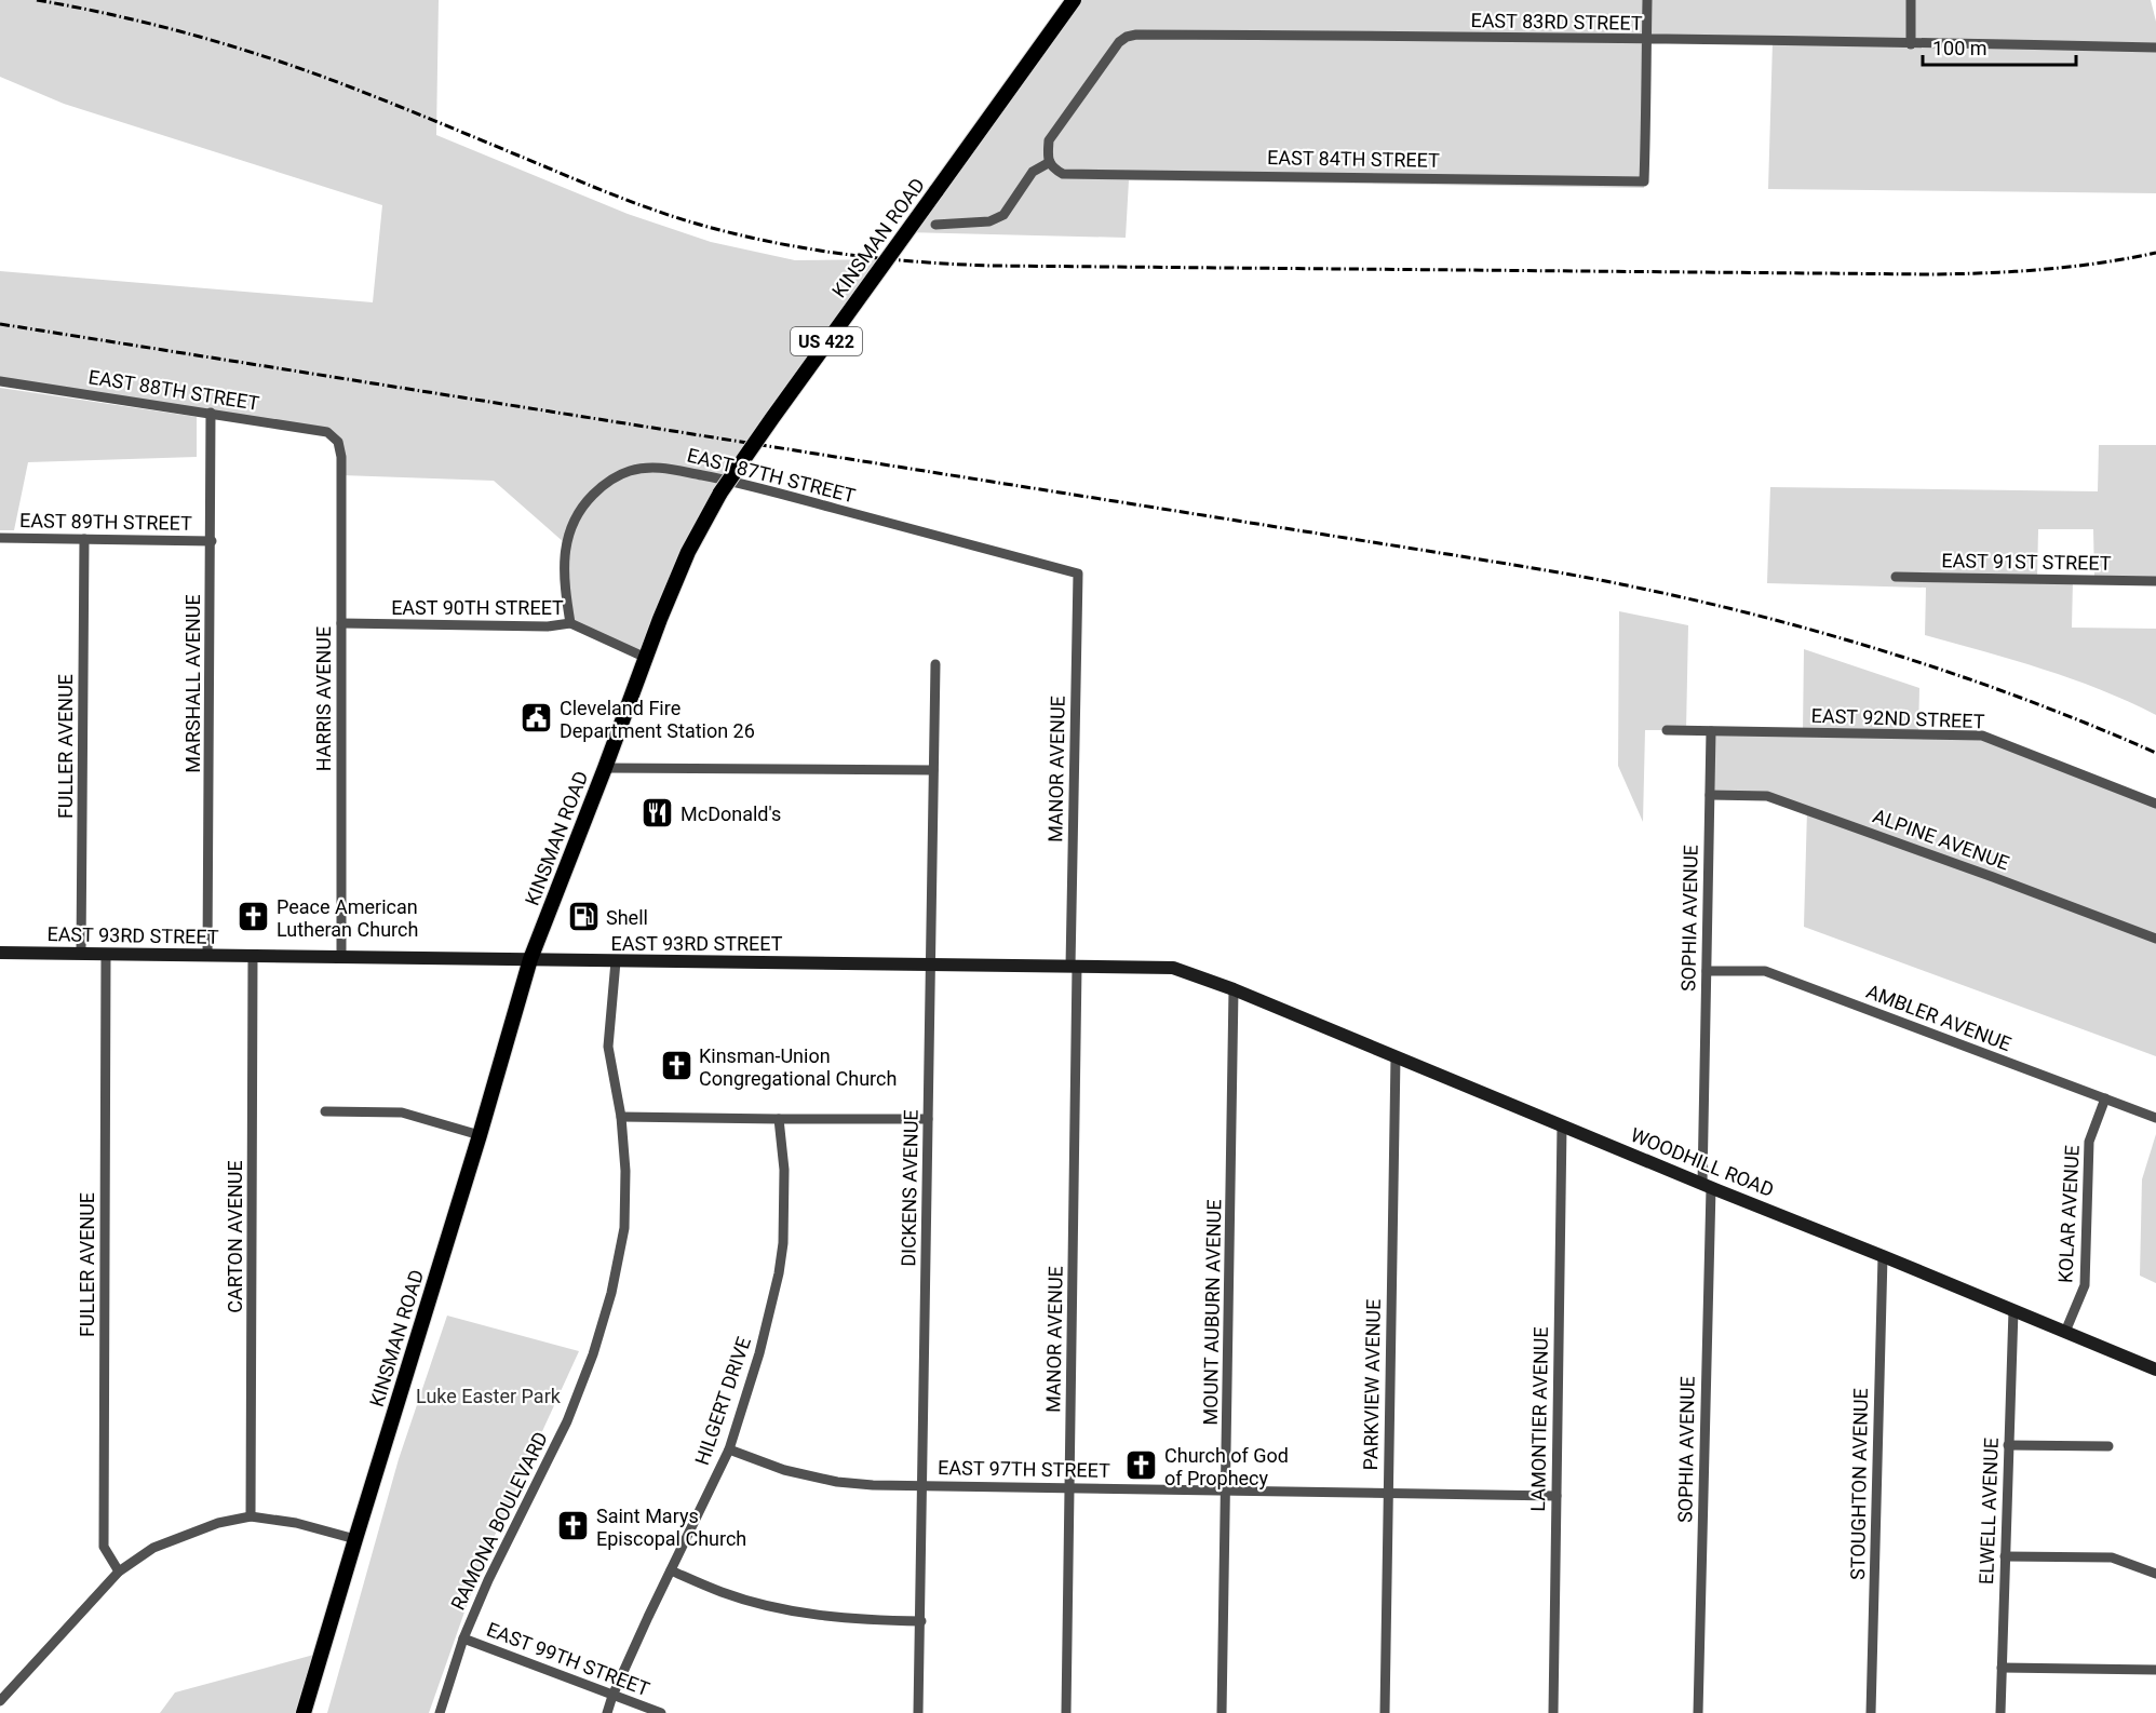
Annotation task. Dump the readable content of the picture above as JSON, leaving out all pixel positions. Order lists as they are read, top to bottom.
{
  "streets": {
    "main road": [
      "KINSMAN ROAD",
      "US 422",
      "EAST 93RD STREET",
      "WOODHILL ROAD"
    ],
    "street": [
      "EAST 83RD STREET",
      "EAST 84TH STREET",
      "EAST 88TH STREET",
      "EAST 87TH STREET",
      "EAST 89TH STREET",
      "EAST 91ST STREET",
      "EAST 90TH STREET",
      "MARSHALL AVENUE",
      "HARRIS AVENUE",
      "EAST 92ND STREET",
      "FULLER AVENUE",
      "MANOR AVENUE",
      "ALPINE AVENUE",
      "SOPHIA AVENUE",
      "AMBLER AVENUE",
      "DICKENS AVENUE",
      "KOLAR AVENUE",
      "CARTON AVENUE",
      "MOUNT AUBURN AVENUE",
      "PARKVIEW AVENUE",
      "HILGERT DRIVE",
      "LAMONTIER AVENUE",
      "EAST 97TH STREET",
      "STOUGHTON AVENUE",
      "ELWELL AVENUE",
      "RAMONA BOULEVARD",
      "EAST 99TH STREET"
    ]
  },
  "crossings": [
    ["EAST 83RD STREET", "EAST 84TH STREET"],
    ["KINSMAN ROAD", "EAST 90TH STREET"],
    ["KINSMAN ROAD", "EAST 93RD STREET"],
    ["EAST 88TH STREET", "MARSHALL AVENUE"],
    ["EAST 88TH STREET", "HARRIS AVENUE"],
    ["EAST 87TH STREET", "EAST 90TH STREET"],
    ["EAST 87TH STREET", "MANOR AVENUE"],
    ["EAST 89TH STREET", "MARSHALL AVENUE"],
    ["EAST 89TH STREET", "FULLER AVENUE"],
    ["EAST 90TH STREET", "HARRIS AVENUE"],
    ["MARSHALL AVENUE", "EAST 93RD STREET"],
    ["HARRIS AVENUE", "EAST 93RD STREET"],
    ["EAST 92ND STREET", "SOPHIA AVENUE"],
    ["FULLER AVENUE", "EAST 93RD STREET"],
    ["MANOR AVENUE", "EAST 93RD STREET"],
    ["MANOR AVENUE", "EAST 97TH STREET"],
    ["ALPINE AVENUE", "SOPHIA AVENUE"],
    ["SOPHIA AVENUE", "AMBLER AVENUE"],
    ["SOPHIA AVENUE", "WOODHILL ROAD"],
    ["EAST 93RD STREET", "WOODHILL ROAD"],
    ["EAST 93RD STREET", "DICKENS AVENUE"],
    ["EAST 93RD STREET", "CARTON AVENUE"],
    ["EAST 93RD STREET", "MOUNT AUBURN AVENUE"],
    ["EAST 93RD STREET", "RAMONA BOULEVARD"],
    ["AMBLER AVENUE", "KOLAR AVENUE"],
    ["WOODHILL ROAD", "KOLAR AVENUE"],
    ["WOODHILL ROAD", "MOUNT AUBURN AVENUE"],
    ["WOODHILL ROAD", "PARKVIEW AVENUE"],
    ["WOODHILL ROAD", "LAMONTIER AVENUE"],
    ["WOODHILL ROAD", "STOUGHTON AVENUE"],
    ["WOODHILL ROAD", "ELWELL AVENUE"],
    ["DICKENS AVENUE", "EAST 97TH STREET"],
    ["MOUNT AUBURN AVENUE", "EAST 97TH STREET"],
    ["PARKVIEW AVENUE", "EAST 97TH STREET"],
    ["HILGERT DRIVE", "EAST 97TH STREET"],
    ["HILGERT DRIVE", "EAST 99TH STREET"],
    ["LAMONTIER AVENUE", "EAST 97TH STREET"],
    ["RAMONA BOULEVARD", "EAST 99TH STREET"]
  ],
  "parks": ["Luke Easter Park"],
  "places": {
    "public building": ["Cleveland Fire Department Station 26"],
    "restaurant": ["McDonald's"],
    "church": [
      "Peace American Lutheran Church",
      "Kinsman-Union Congregational Church",
      "Church of God of Prophecy",
      "Saint Marys Episcopal Church"
    ],
    "fuel station": ["Shell"]
  },
  "scale_bar": "100 m"
}
